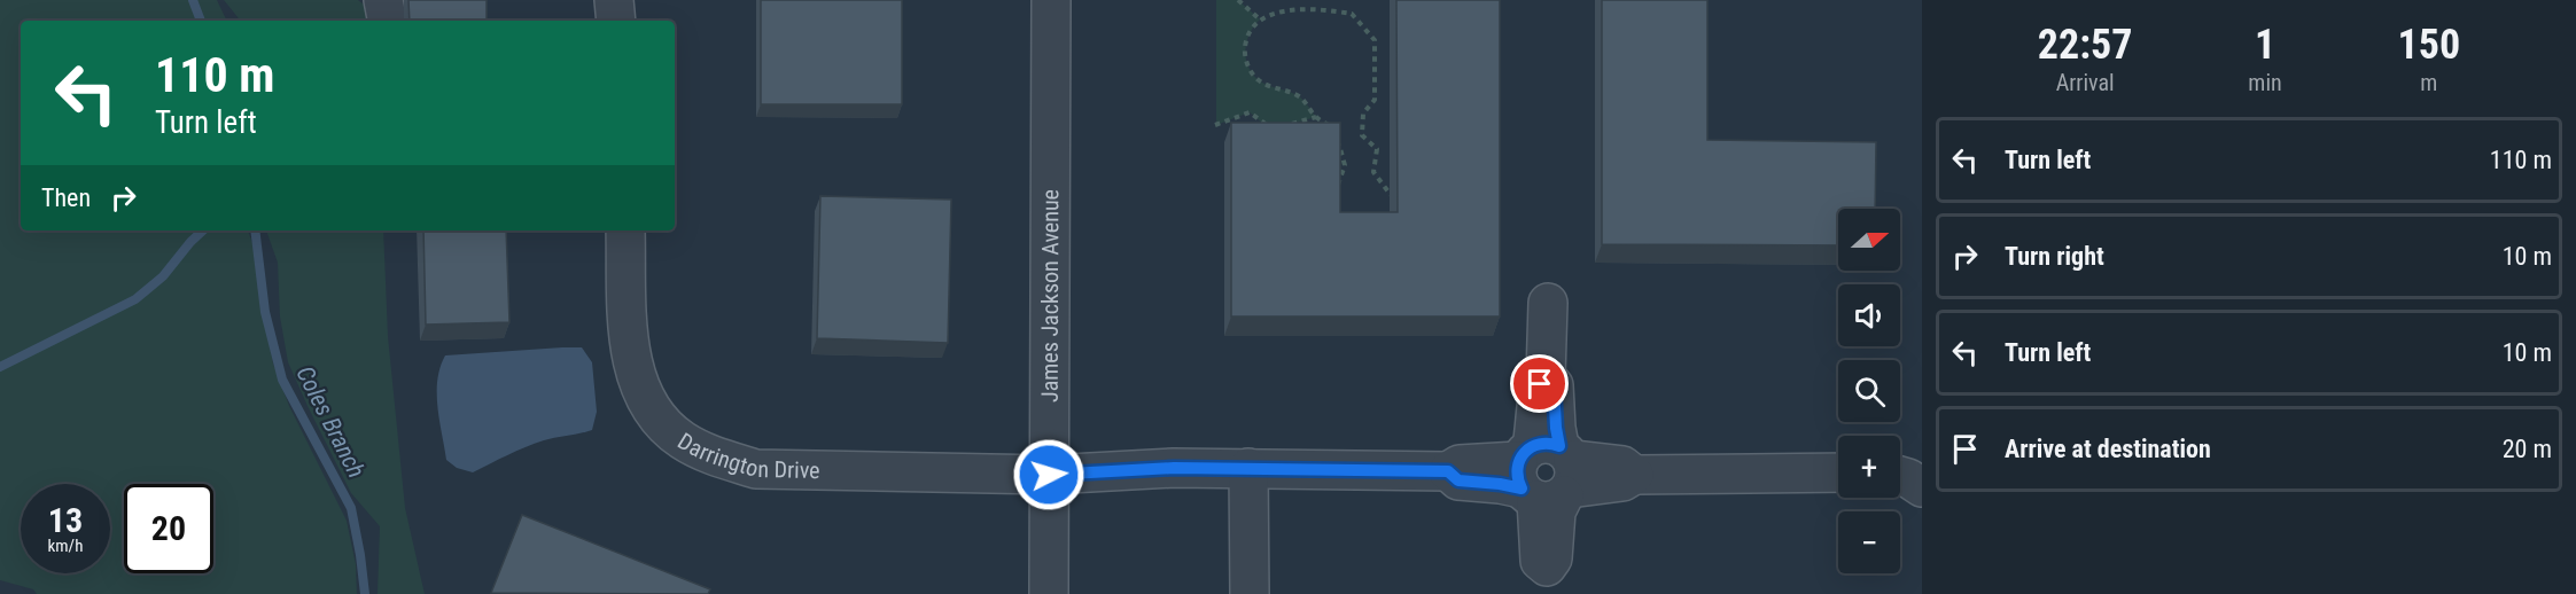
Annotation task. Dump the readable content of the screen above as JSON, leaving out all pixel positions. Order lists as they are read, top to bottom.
{
  "streets": {
    "street": ["James Jackson Avenue", "Darrington Drive"]
  },
  "crossings": [
    ["James Jackson Avenue", "Darrington Drive"]
  ],
  "water": ["Coles Branch"],
  "north": "right",
  "page": {
    "eta": [
      "22:57",
      "Arrival",
      "1",
      "min",
      "150",
      "m"
    ],
    "turn": ["110 m", "Turn left"],
    "list": [
      {
        "name": "Turn left",
        "value": "110 m"
      },
      {
        "name": "Turn right",
        "value": "10 m"
      },
      {
        "name": "Turn left",
        "value": "10 m"
      },
      {
        "name": "Arrive at destination",
        "value": "20 m"
      }
    ],
    "then": "Then",
    "map_buttons": ["+", "−"],
    "speed": "13 km/h",
    "limit": "20"
  }
}
